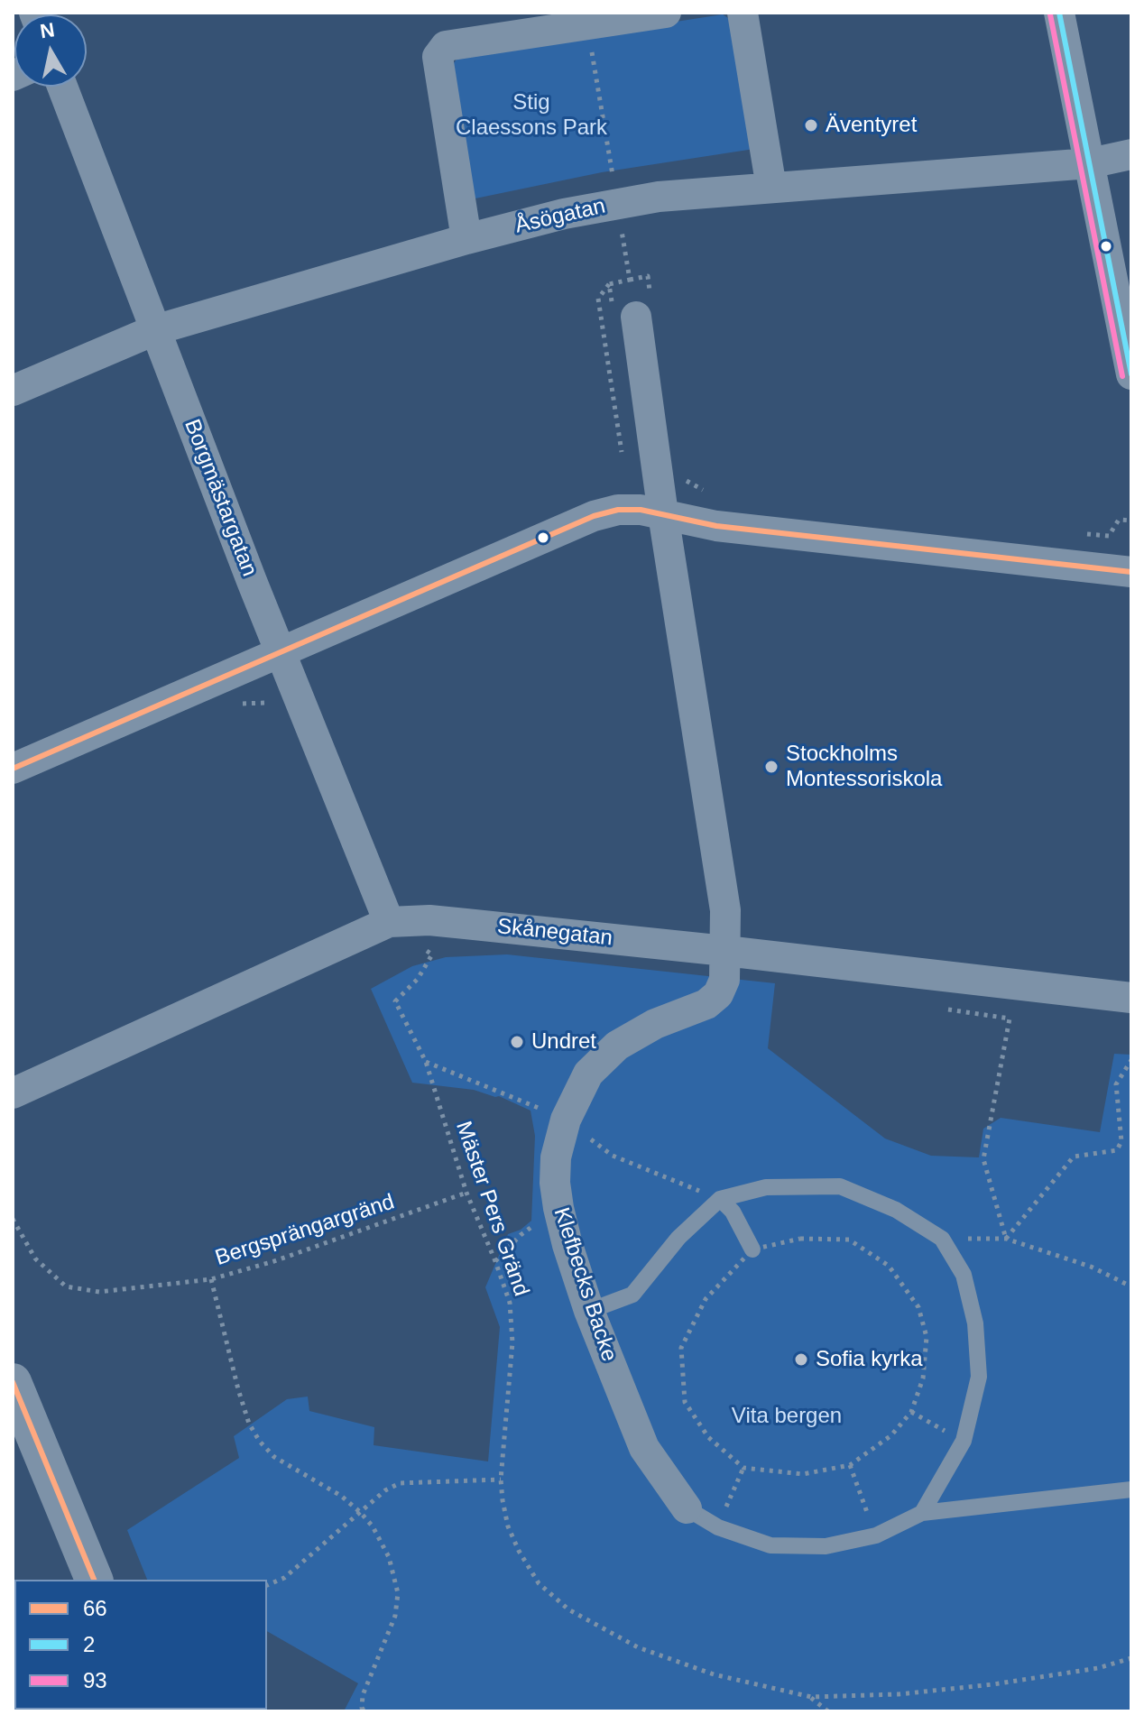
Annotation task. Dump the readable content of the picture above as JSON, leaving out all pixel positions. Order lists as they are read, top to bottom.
{
  "streets": {
    "street": [
      "Åsögatan",
      "Borgmästargatan",
      "Skånegatan",
      "Klefbecks Backe"
    ],
    "path": ["Mäster Pers Gränd", "Bergsprängargränd"]
  },
  "crossings": [
    ["Åsögatan", "Borgmästargatan"],
    ["Borgmästargatan", "Skånegatan"],
    ["Skånegatan", "Klefbecks Backe"],
    ["Mäster Pers Gränd", "Bergsprängargränd"]
  ],
  "parks": ["Stig Claessons Park", "Vita bergen"],
  "places": [
    "Äventyret",
    "Stockholms Montessoriskola",
    "Undret",
    "Sofia kyrka"
  ],
  "lines": ["transit line 2", "transit line 93", "transit line 66"],
  "legend": ["66", "2", "93"],
  "north": "top"
}
